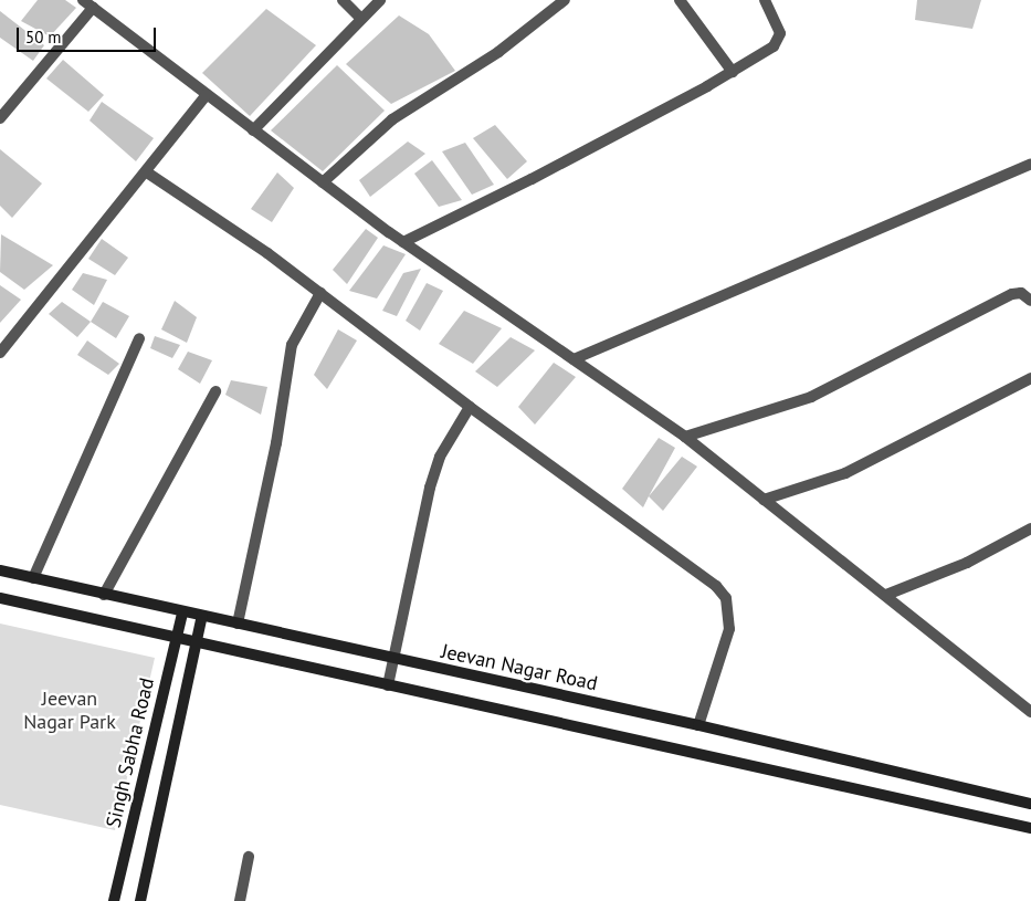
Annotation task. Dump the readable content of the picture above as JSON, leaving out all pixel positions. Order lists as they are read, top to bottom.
{
  "streets": {
    "street": ["Jeevan Nagar Road", "Singh Sabha Road"]
  },
  "crossings": [
    ["Jeevan Nagar Road", "Singh Sabha Road"]
  ],
  "parks": ["Jeevan Nagar Park"],
  "scale_bar": "50 m"
}
